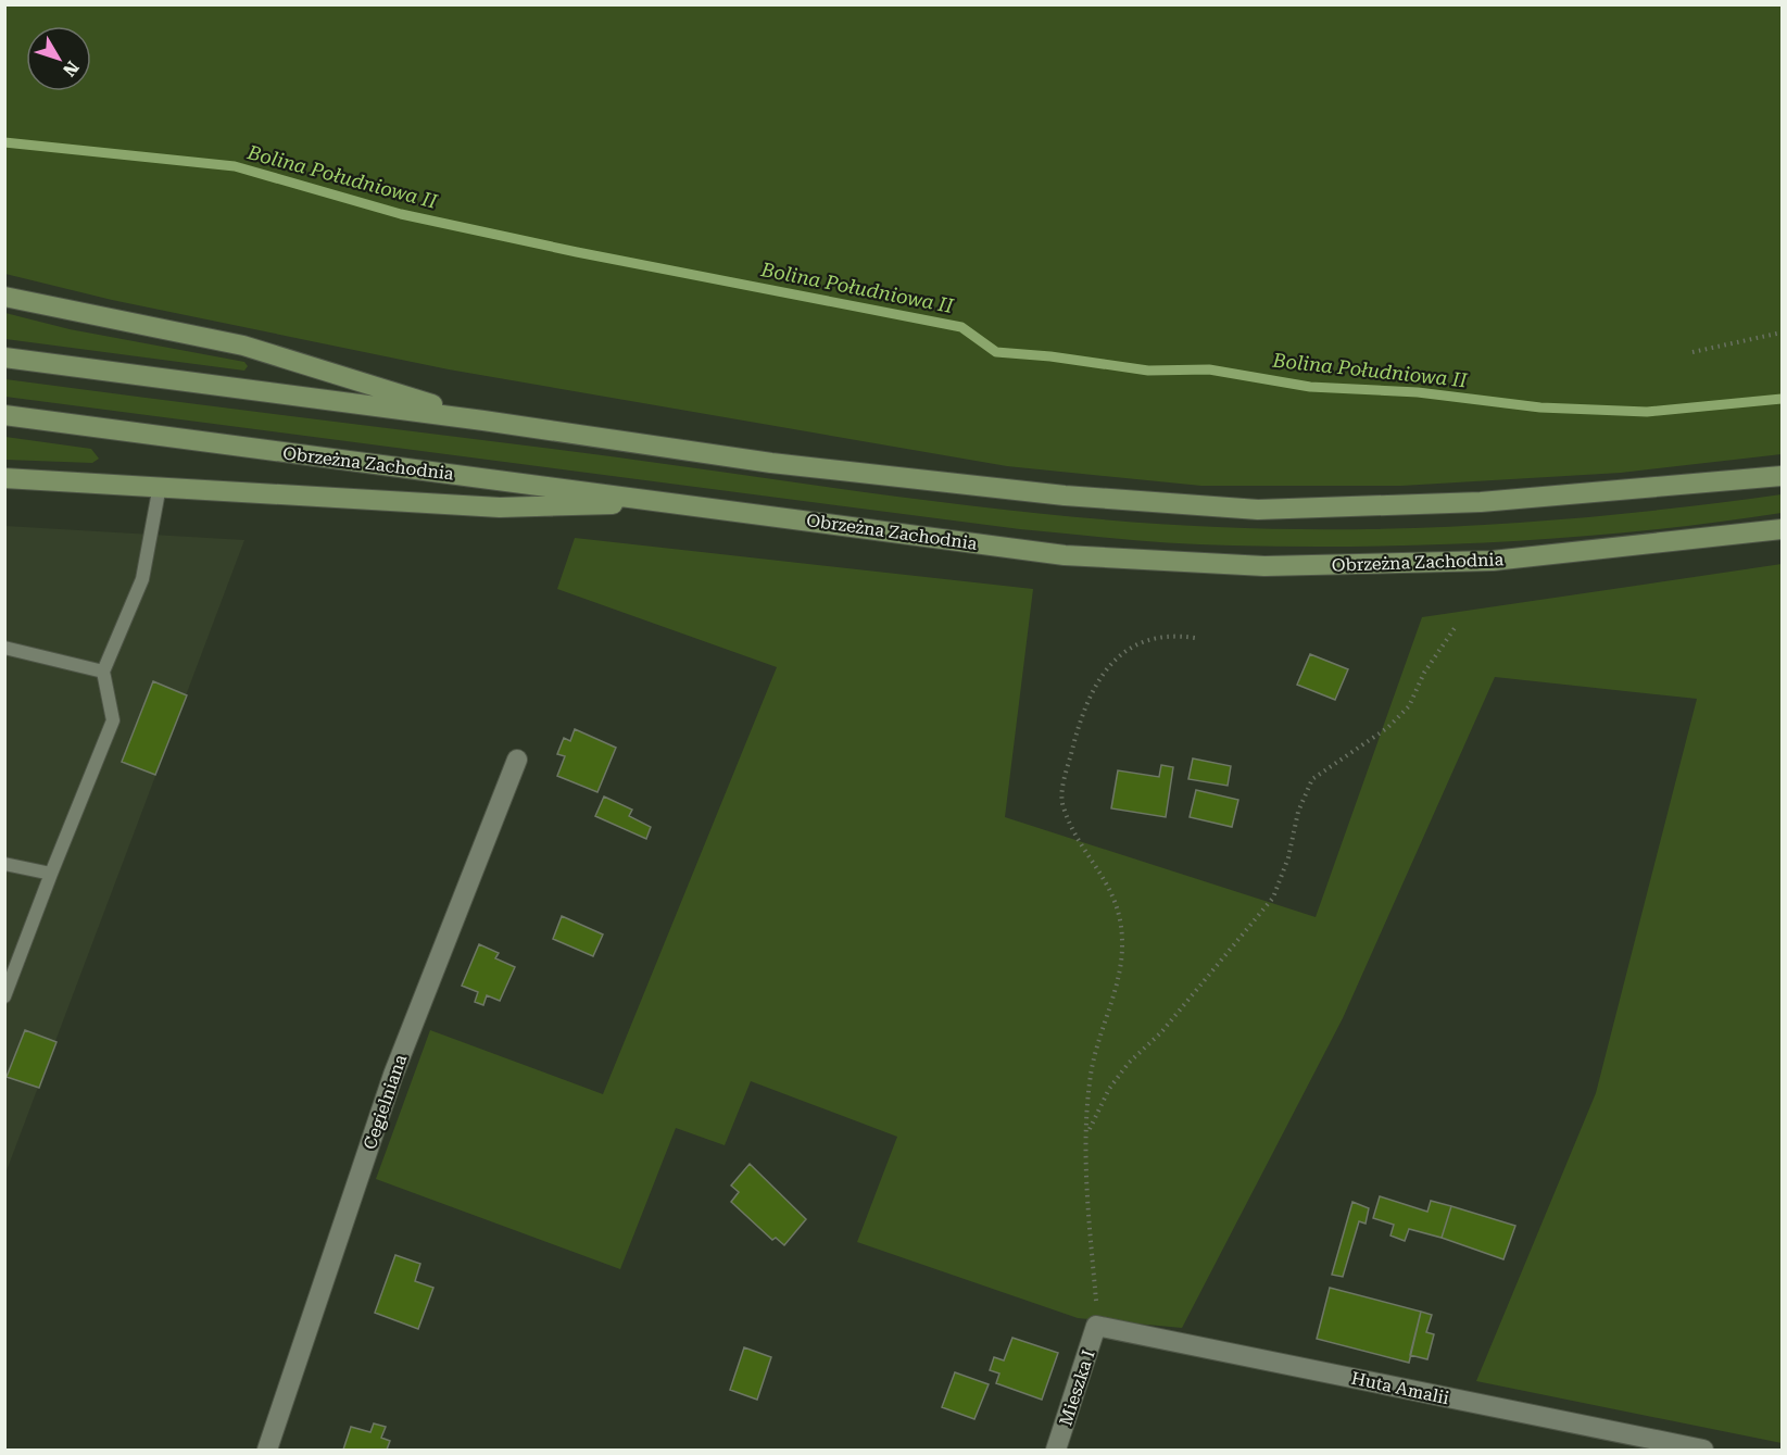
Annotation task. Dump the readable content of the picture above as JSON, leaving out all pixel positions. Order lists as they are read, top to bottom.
{
  "streets": {
    "street": [
      "Obrzeżna Zachodnia",
      "Cegielniana",
      "Mieszka I",
      "Huta Amalii"
    ]
  },
  "crossings": [
    ["Mieszka I", "Huta Amalii"]
  ],
  "water": ["Bolina Południowa II"],
  "north": "bottom right"
}
